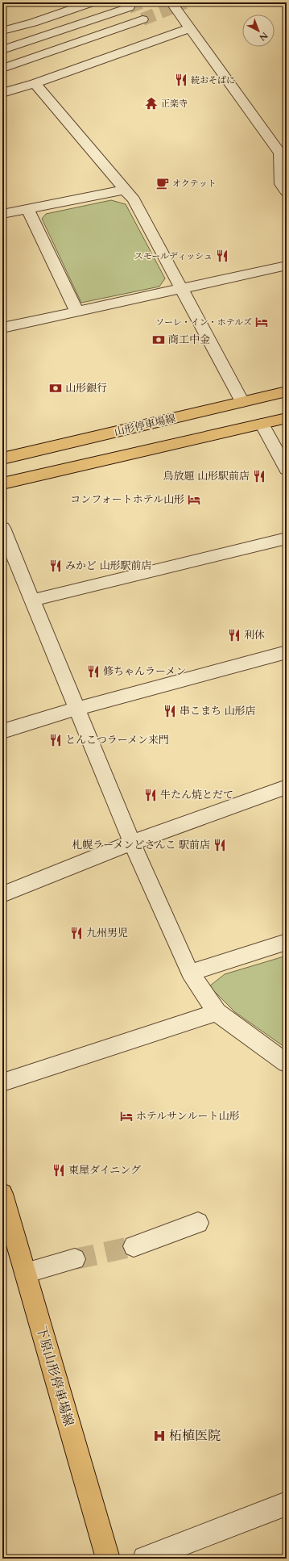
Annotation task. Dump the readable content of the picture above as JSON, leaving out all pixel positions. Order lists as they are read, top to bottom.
{
  "streets": {
    "main road": ["山形停車場線", "下原山形停車場線"]
  },
  "places": {
    "restaurant": [
      "続おそばに",
      "スモールディッシュ",
      "鳥放題 山形駅前店",
      "みかど 山形駅前店",
      "利休",
      "修ちゃんラーメン",
      "串こまち 山形店",
      "とんこつラーメン来門",
      "牛たん焼とだて",
      "札幌ラーメンどさんこ 駅前店",
      "九州男児",
      "東屋ダイニング"
    ],
    "temple": ["正楽寺"],
    "cafe": ["オクテット"],
    "hotel": ["ソーレ・イン・ホテルズ", "コンフォートホテル山形", "ホテルサンルート山形"],
    "bank": ["商工中金", "山形銀行"],
    "hospital": ["柘植医院"]
  },
  "north": "bottom right"
}
